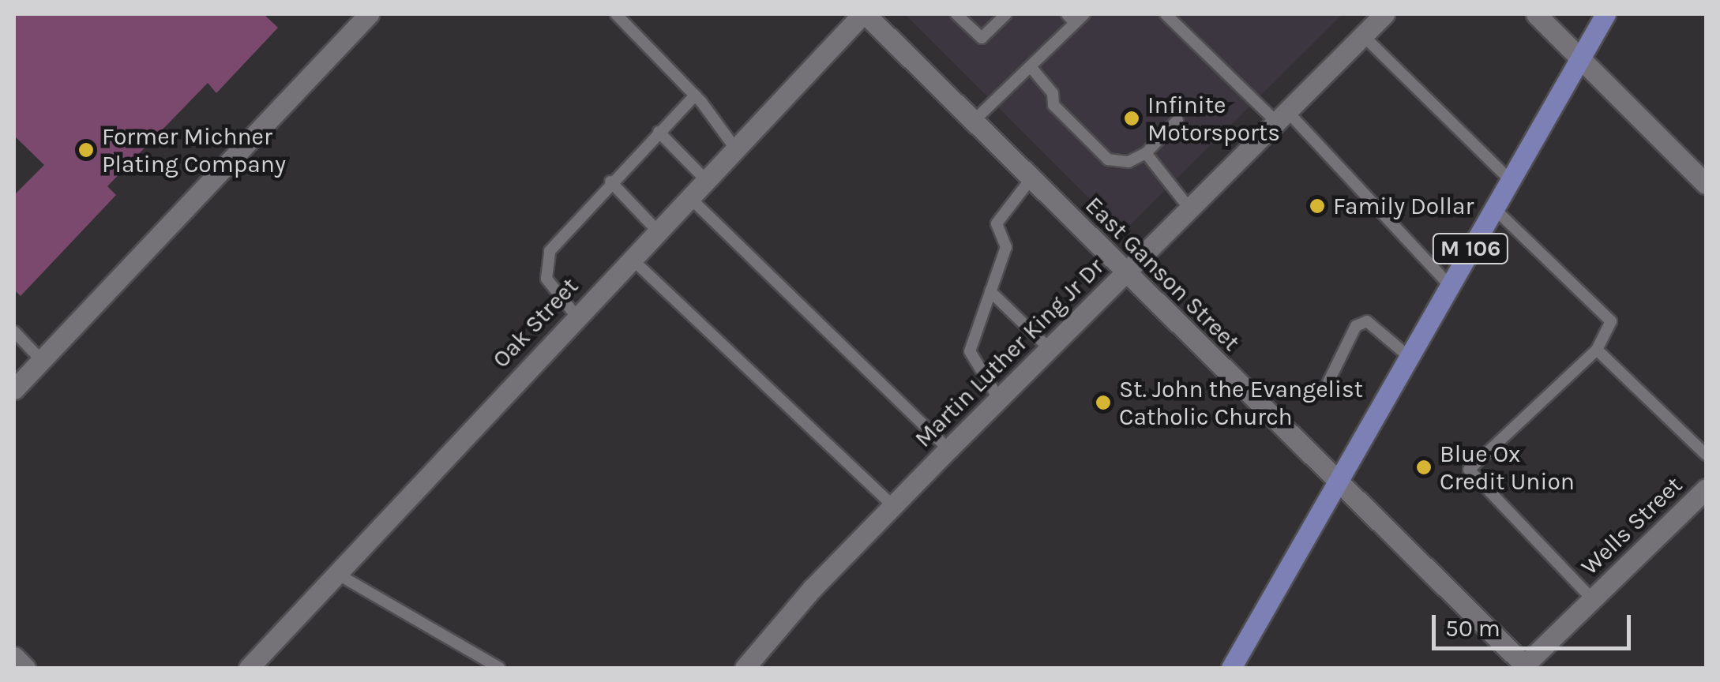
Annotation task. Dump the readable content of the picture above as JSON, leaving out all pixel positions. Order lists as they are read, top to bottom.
{
  "streets": {
    "main road": ["M 106"],
    "street": [
      "East Ganson Street",
      "Oak Street",
      "Martin Luther King Jr Dr",
      "Wells Street"
    ]
  },
  "crossings": [
    ["M 106", "East Ganson Street"],
    ["East Ganson Street", "Oak Street"],
    ["East Ganson Street", "Martin Luther King Jr Dr"],
    ["East Ganson Street", "Wells Street"]
  ],
  "places": [
    "Infinite Motorsports",
    "Former Michner Plating Company",
    "Family Dollar",
    "St. John the Evangelist Catholic Church",
    "Blue Ox Credit Union"
  ],
  "scale_bar": "50 m"
}
